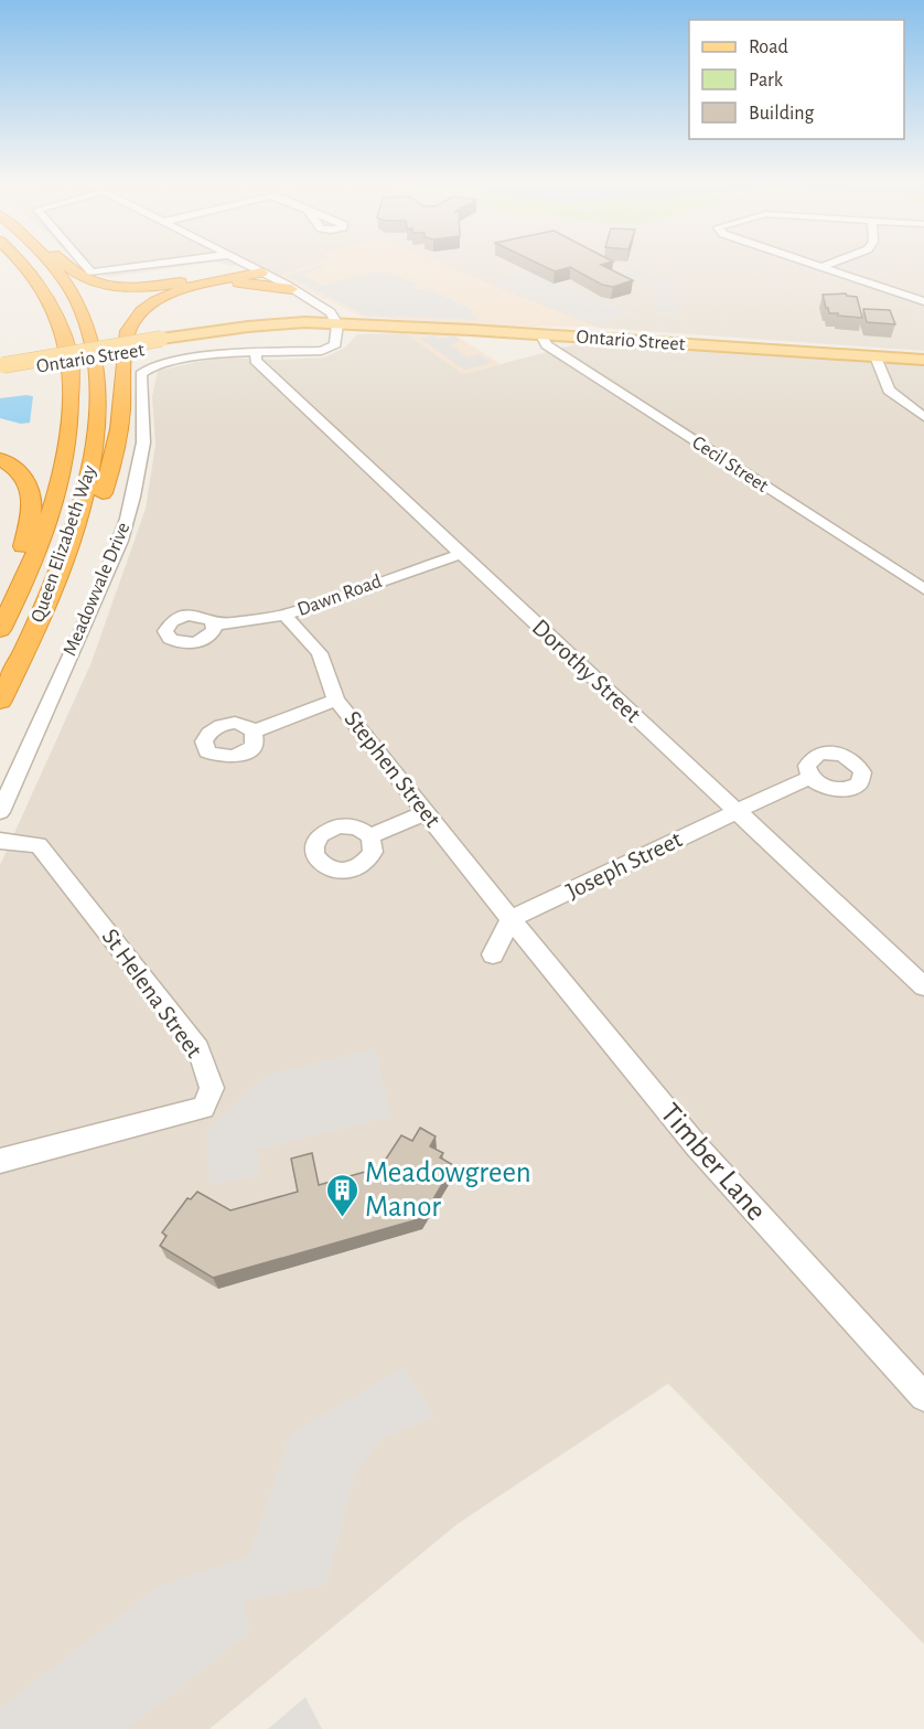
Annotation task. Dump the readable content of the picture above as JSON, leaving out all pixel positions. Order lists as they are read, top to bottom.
{
  "streets": {
    "highway": ["Queen Elizabeth Way"],
    "main road": ["Ontario Street"],
    "street": [
      "Cecil Street",
      "Meadowvale Drive",
      "Dawn Road",
      "Dorothy Street",
      "Stephen Street",
      "Joseph Street",
      "St Helena Street",
      "Timber Lane"
    ]
  },
  "crossings": [
    ["Ontario Street", "Cecil Street"],
    ["Ontario Street", "Meadowvale Drive"],
    ["Meadowvale Drive", "Dorothy Street"],
    ["Dawn Road", "Dorothy Street"],
    ["Dawn Road", "Stephen Street"],
    ["Dorothy Street", "Joseph Street"],
    ["Stephen Street", "Joseph Street"],
    ["Stephen Street", "Timber Lane"],
    ["Joseph Street", "Timber Lane"]
  ],
  "places": {
    "building": ["Meadowgreen Manor"]
  },
  "legend": ["Road", "Park", "Building"]
}
